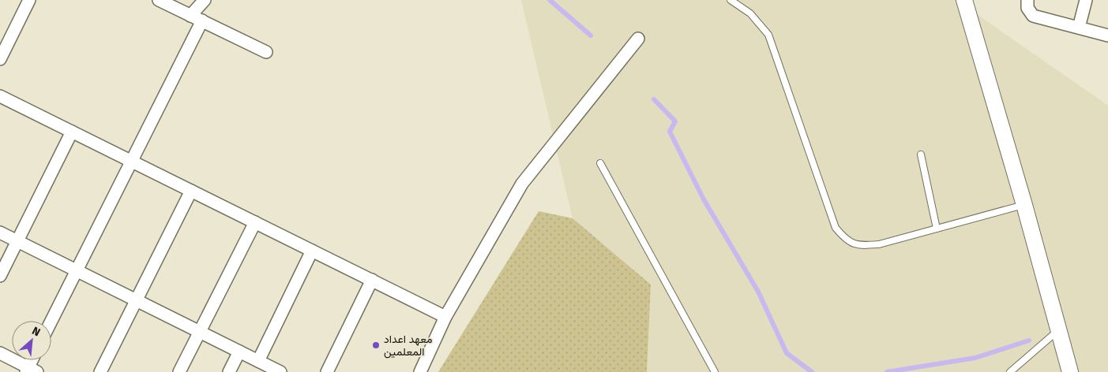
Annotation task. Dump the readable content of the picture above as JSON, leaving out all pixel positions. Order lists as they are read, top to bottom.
{
  "places": ["معهد اعداد المعلمين"],
  "north": "top right"
}
